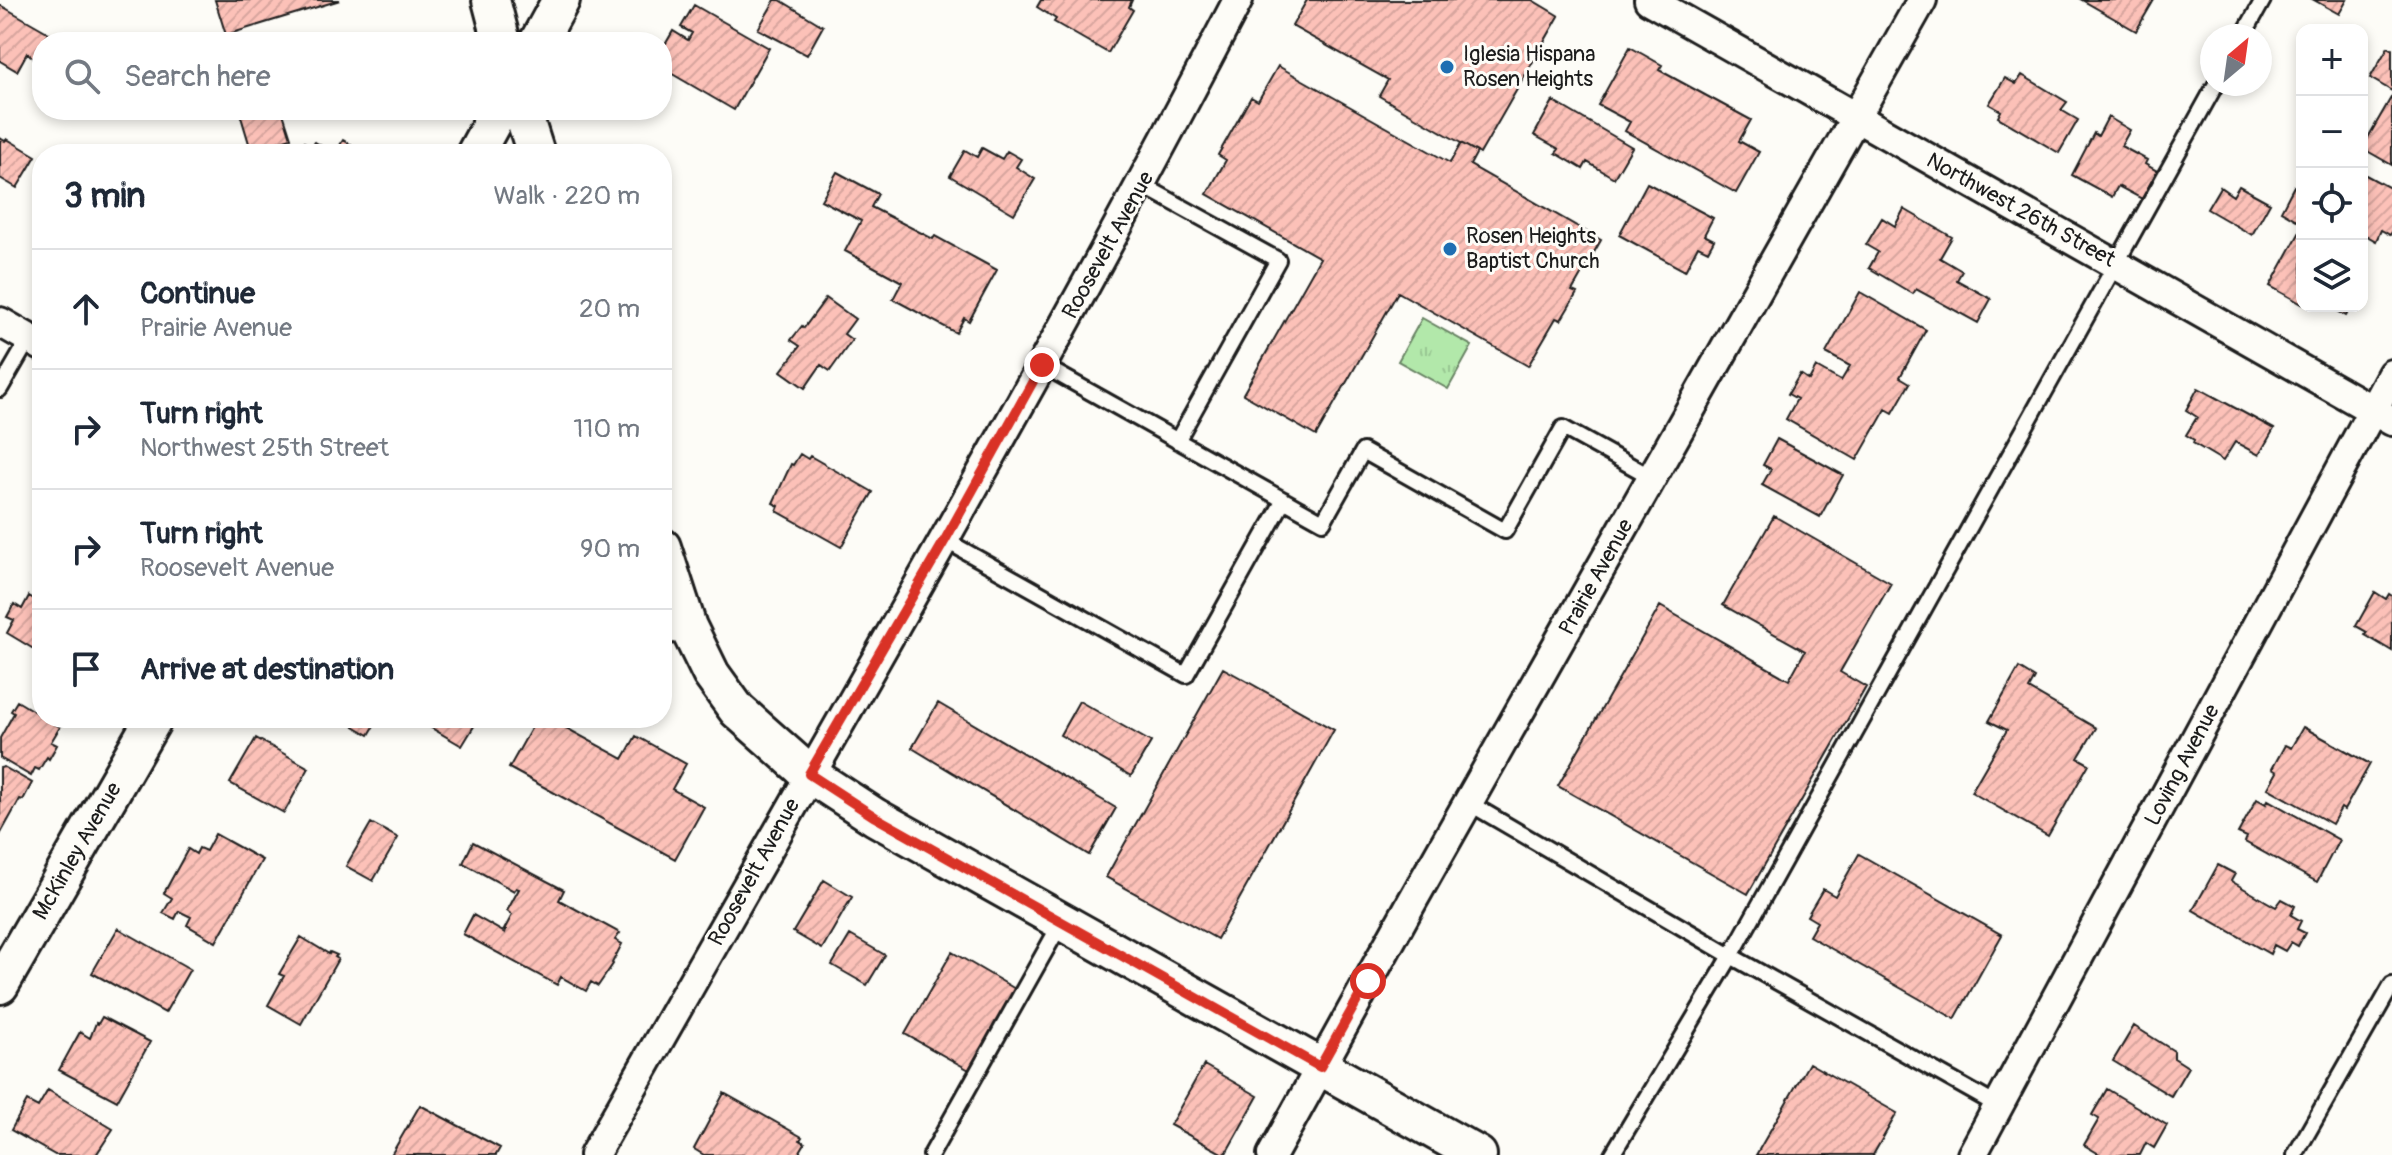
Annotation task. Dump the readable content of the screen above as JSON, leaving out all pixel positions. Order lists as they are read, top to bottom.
{
  "streets": {
    "street": [
      "Northwest 26th Street",
      "Roosevelt Avenue",
      "Prairie Avenue",
      "Loving Avenue",
      "McKinley Avenue"
    ]
  },
  "crossings": [
    ["Northwest 26th Street", "Prairie Avenue"],
    ["Northwest 26th Street", "Loving Avenue"]
  ],
  "places": ["Iglesia Hispana Rosen Heights", "Rosen Heights Baptist Church"],
  "north": "top right",
  "page": {
    "map_buttons": ["+", "−"],
    "search": "Search here",
    "heading": ["3 min", "Walk · 220 m"],
    "list": [
      ["Continue", "Prairie Avenue", "20 m"],
      ["Turn right", "Northwest 25th Street", "110 m"],
      ["Turn right", "Roosevelt Avenue", "90 m"],
      "Arrive at destination"
    ]
  }
}
